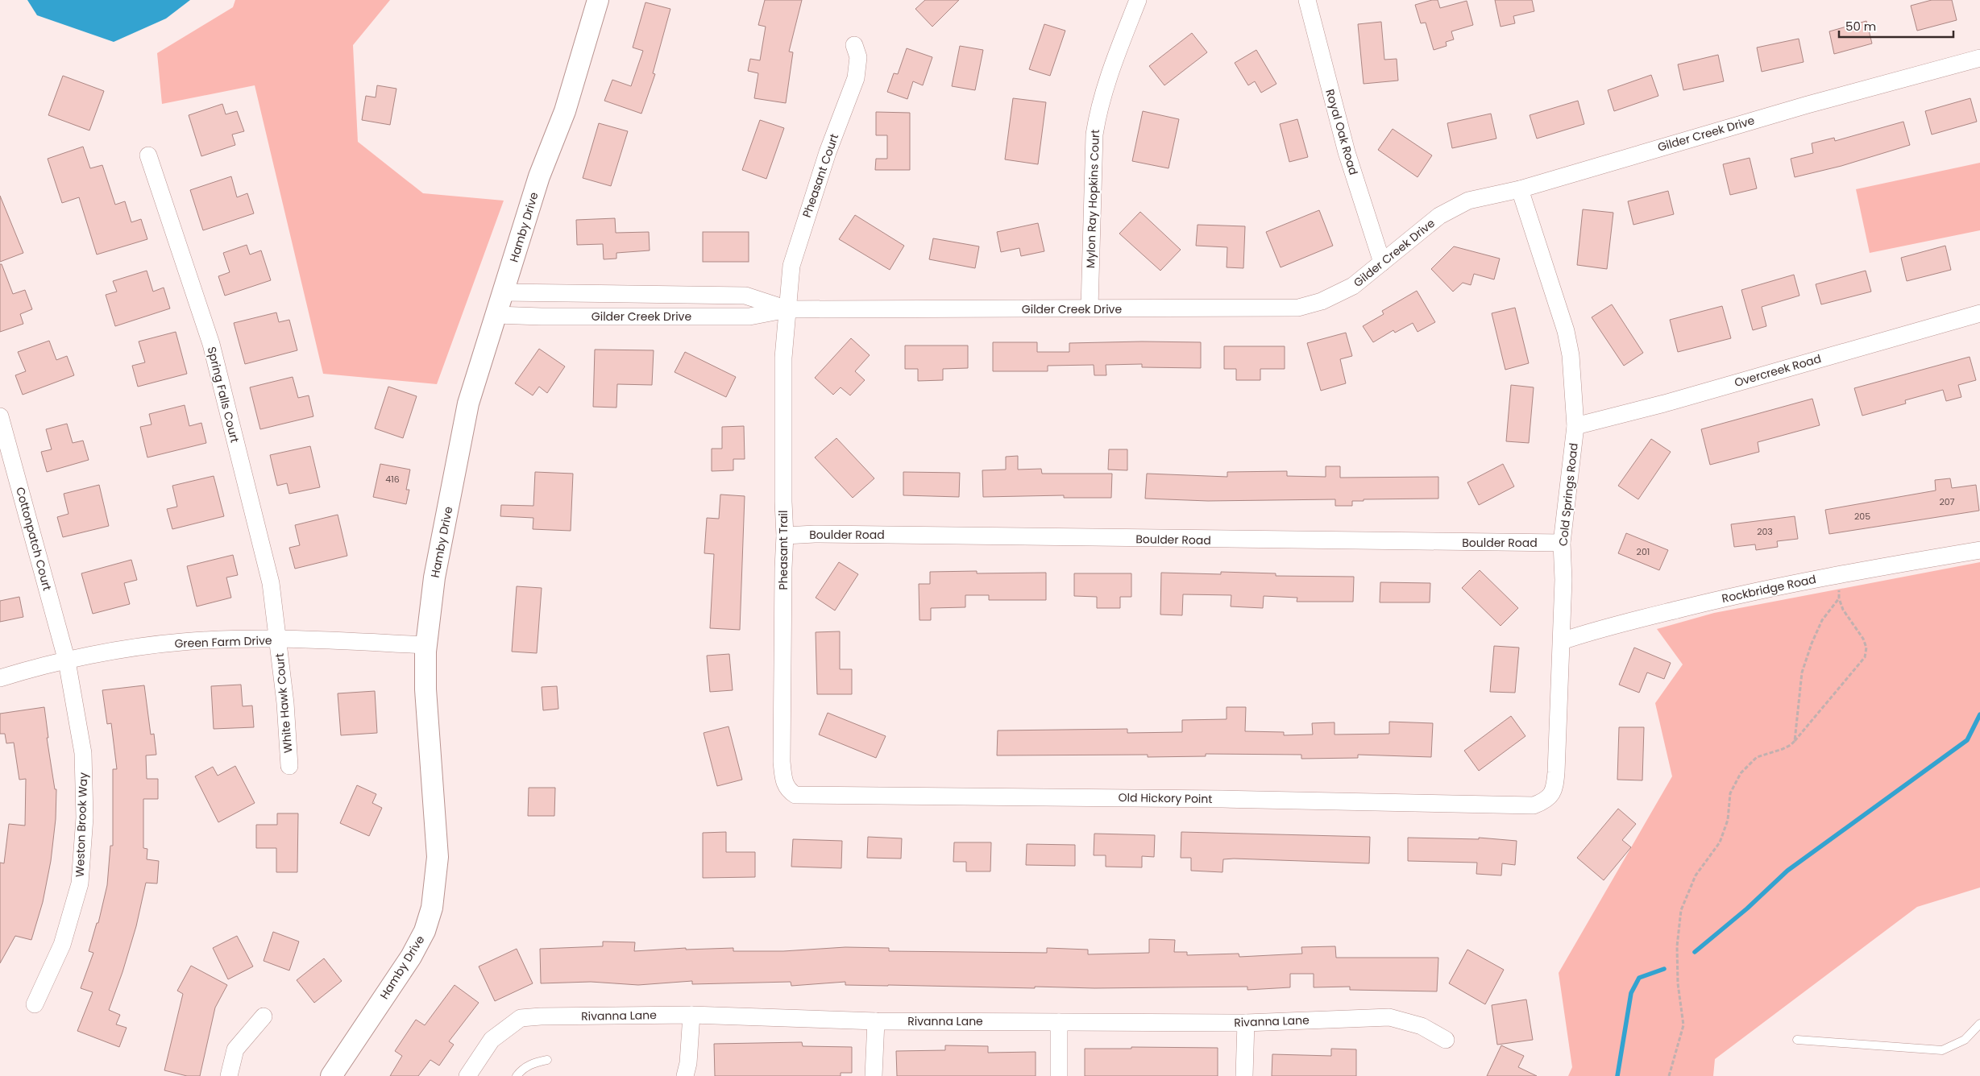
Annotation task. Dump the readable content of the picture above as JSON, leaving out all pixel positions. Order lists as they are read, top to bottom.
{
  "streets": {
    "street": [
      "Royal Oak Road",
      "Gilder Creek Drive",
      "Pheasant Court",
      "Mylon Ray Hopkins Court",
      "Hamby Drive",
      "Overcreek Road",
      "Spring Falls Court",
      "Cold Springs Road",
      "Boulder Road",
      "Cottonpatch Court",
      "Pheasant Trail",
      "Rockbridge Road",
      "Green Farm Drive",
      "White Hawk Court",
      "Old Hickory Point",
      "Weston Brook Way",
      "Rivanna Lane"
    ]
  },
  "crossings": [
    ["Royal Oak Road", "Gilder Creek Drive"],
    ["Gilder Creek Drive", "Pheasant Court"],
    ["Gilder Creek Drive", "Mylon Ray Hopkins Court"],
    ["Gilder Creek Drive", "Hamby Drive"],
    ["Gilder Creek Drive", "Cold Springs Road"],
    ["Gilder Creek Drive", "Pheasant Trail"],
    ["Pheasant Court", "Pheasant Trail"],
    ["Hamby Drive", "Green Farm Drive"],
    ["Overcreek Road", "Cold Springs Road"],
    ["Spring Falls Court", "Green Farm Drive"],
    ["Spring Falls Court", "White Hawk Court"],
    ["Cold Springs Road", "Boulder Road"],
    ["Cold Springs Road", "Rockbridge Road"],
    ["Cold Springs Road", "Old Hickory Point"],
    ["Boulder Road", "Pheasant Trail"],
    ["Cottonpatch Court", "Green Farm Drive"],
    ["Cottonpatch Court", "Weston Brook Way"],
    ["Pheasant Trail", "Old Hickory Point"],
    ["Green Farm Drive", "White Hawk Court"],
    ["Green Farm Drive", "Weston Brook Way"]
  ],
  "house_numbers": [
    "416",
    "207",
    "205",
    "203",
    "201"
  ],
  "scale_bar": "50 m"
}
